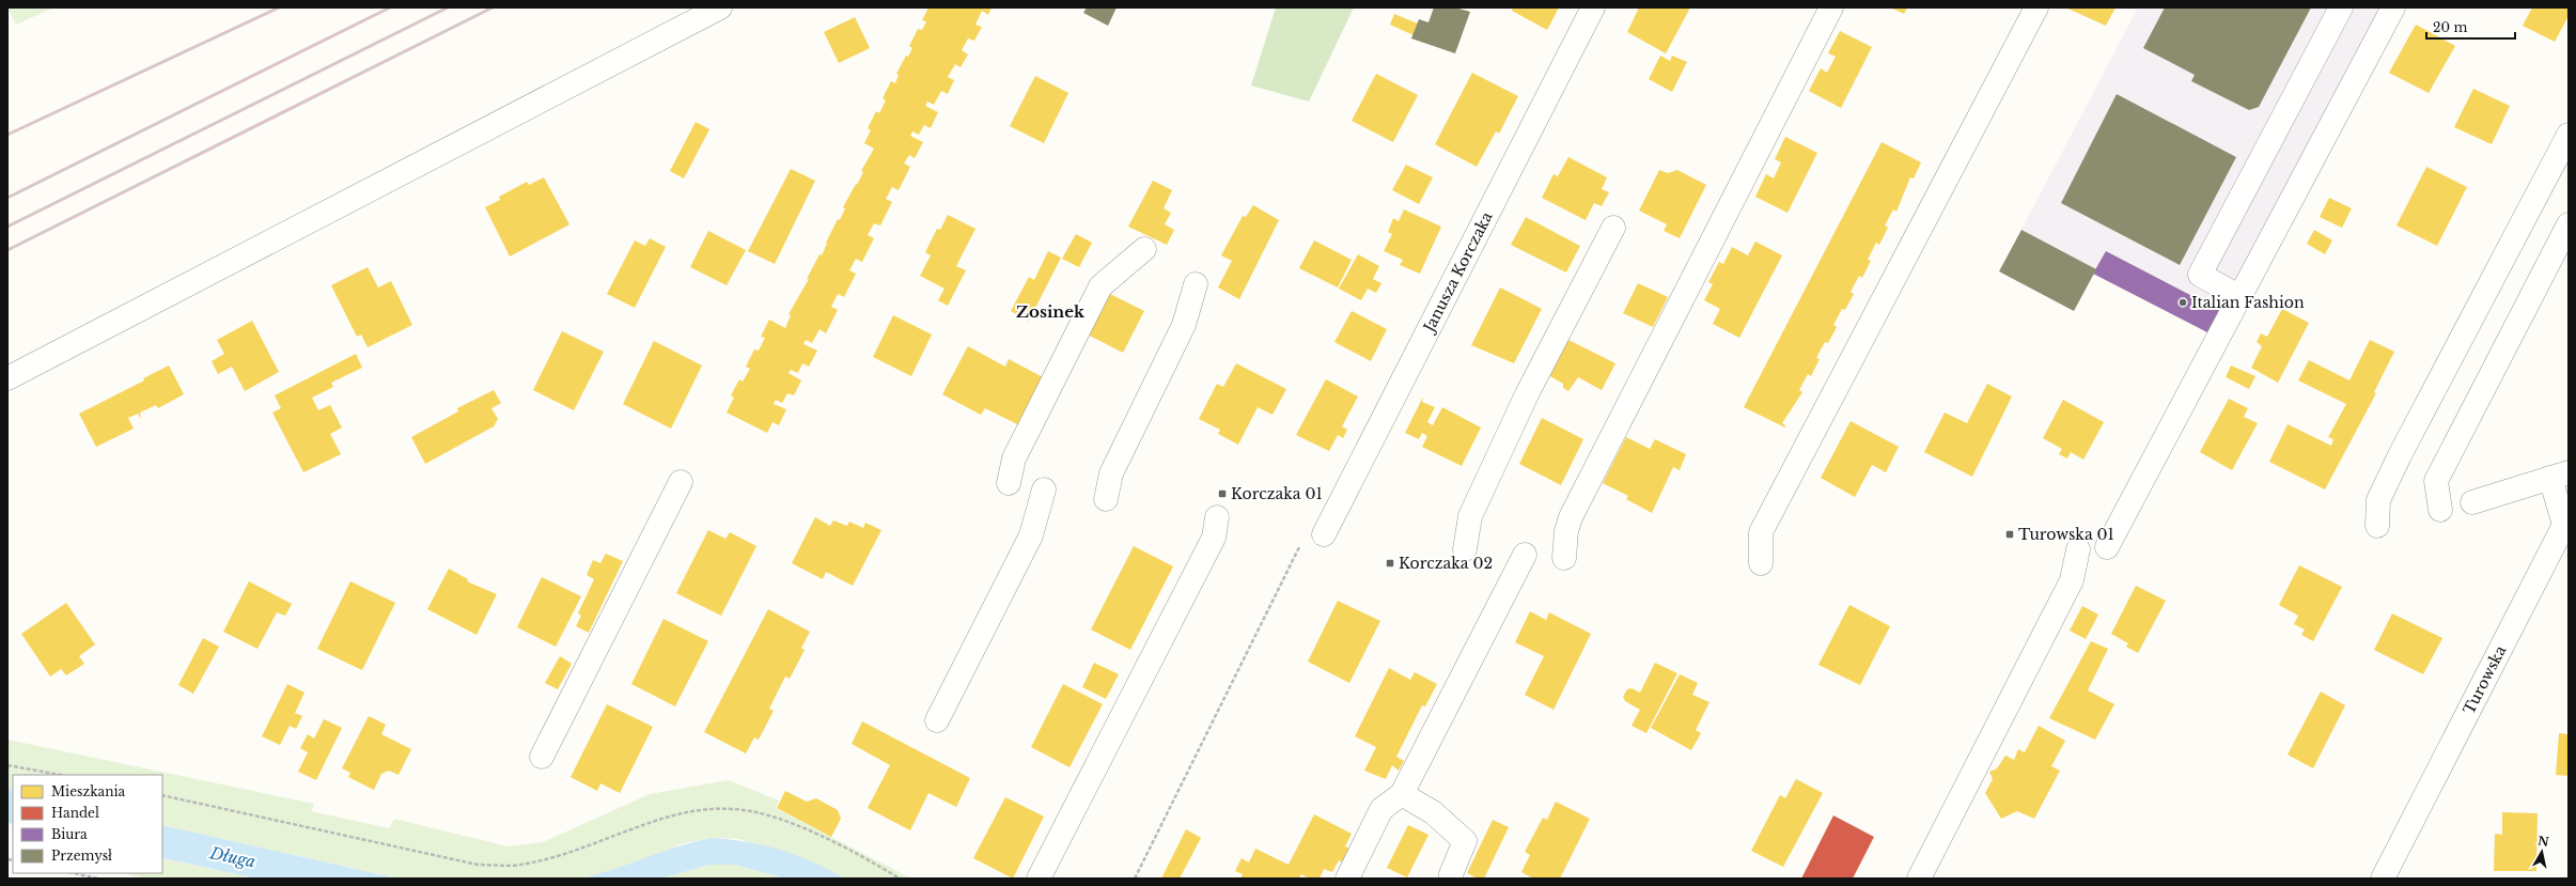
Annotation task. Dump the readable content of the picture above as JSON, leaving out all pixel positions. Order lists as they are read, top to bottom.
{
  "streets": {
    "street": ["Janusza Korczaka", "Turowska"]
  },
  "districts": ["Zosinek"],
  "water": ["Długa"],
  "places": {
    "other": ["Italian Fashion"],
    "transit": ["Korczaka 01", "Turowska 01", "Korczaka 02"]
  },
  "legend": [
    "Mieszkania",
    "Handel",
    "Biura",
    "Przemysł"
  ],
  "scale_bar": "20 m",
  "north": "top"
}
